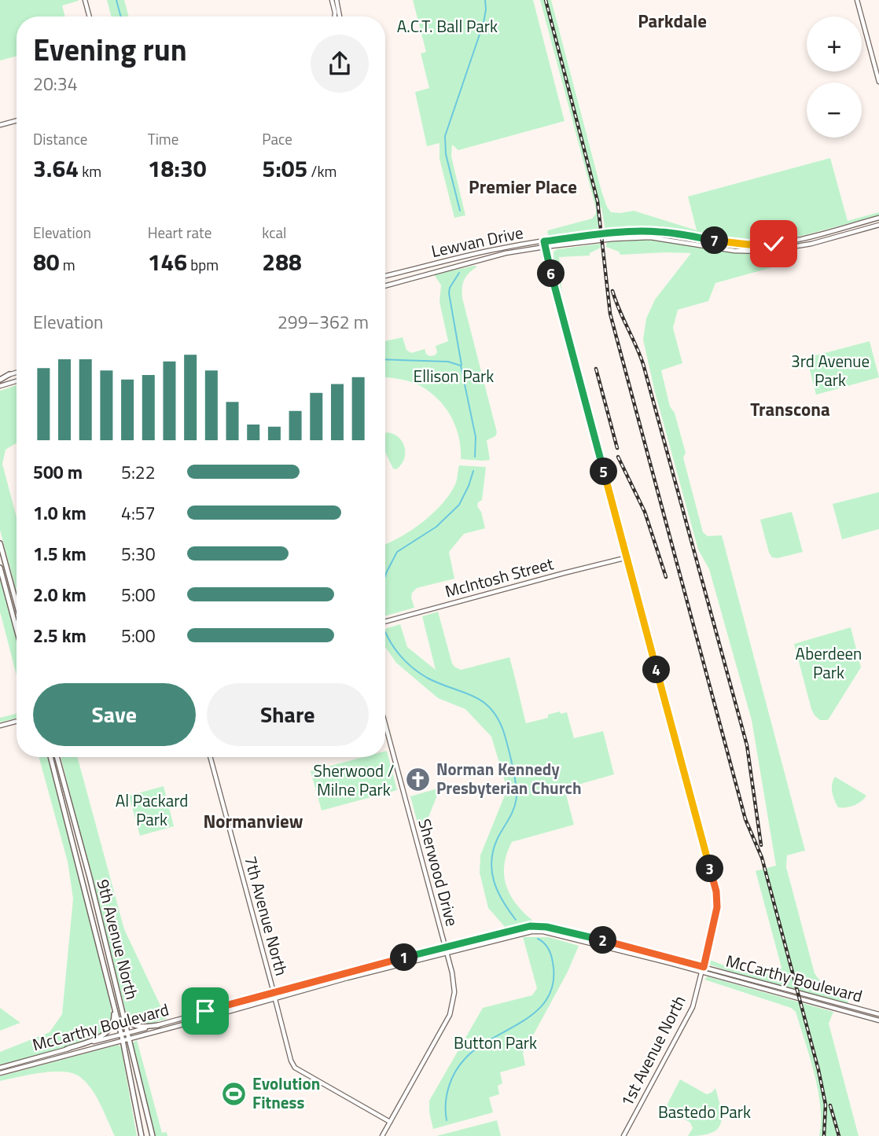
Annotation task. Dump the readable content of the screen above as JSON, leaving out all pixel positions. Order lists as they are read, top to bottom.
{
  "streets": {
    "main road": [
      "Lewvan Drive",
      "McIntosh Street",
      "Sherwood Drive",
      "7th Avenue North",
      "9th Avenue North",
      "McCarthy Boulevard",
      "1st Avenue North"
    ]
  },
  "crossings": [
    ["Lewvan Drive", "1st Avenue North"],
    ["McIntosh Street", "1st Avenue North"],
    ["Sherwood Drive", "7th Avenue North"],
    ["Sherwood Drive", "McCarthy Boulevard"],
    ["7th Avenue North", "McCarthy Boulevard"],
    ["9th Avenue North", "McCarthy Boulevard"],
    ["McCarthy Boulevard", "1st Avenue North"]
  ],
  "districts": [
    "Parkdale",
    "Premier Place",
    "Transcona",
    "Normanview"
  ],
  "parks": [
    "A.C.T. Ball Park",
    "3rd Avenue Park",
    "Ellison Park",
    "Aberdeen Park",
    "Sherwood / Milne Park",
    "Al Packard Park",
    "Button Park",
    "Bastedo Park"
  ],
  "places": {
    "church": ["Norman Kennedy Presbyterian Church"],
    "sports": ["Evolution Fitness"]
  },
  "page": {
    "map_buttons": ["+", "−"],
    "heading": ["Evening run", "20:34"],
    "stats": [
      ["Distance", "3.64 km"],
      ["Time", "18:30"],
      ["Pace", "5:05 /km"],
      ["Elevation", "80 m"],
      ["Heart rate", "146 bpm"],
      ["kcal", "288"]
    ],
    "pins": [
      "7",
      "6",
      "5",
      "4",
      "3",
      "2",
      "1"
    ],
    "chart": ["Elevation", "299–362 m"],
    "list": [
      {
        "name": "500 m",
        "note": "5:22"
      },
      {
        "name": "1.0 km",
        "note": "4:57"
      },
      {
        "name": "1.5 km",
        "note": "5:30"
      },
      {
        "name": "2.0 km",
        "note": "5:00"
      },
      {
        "name": "2.5 km",
        "note": "5:00"
      }
    ],
    "buttons": ["Save", "Share"]
  }
}
